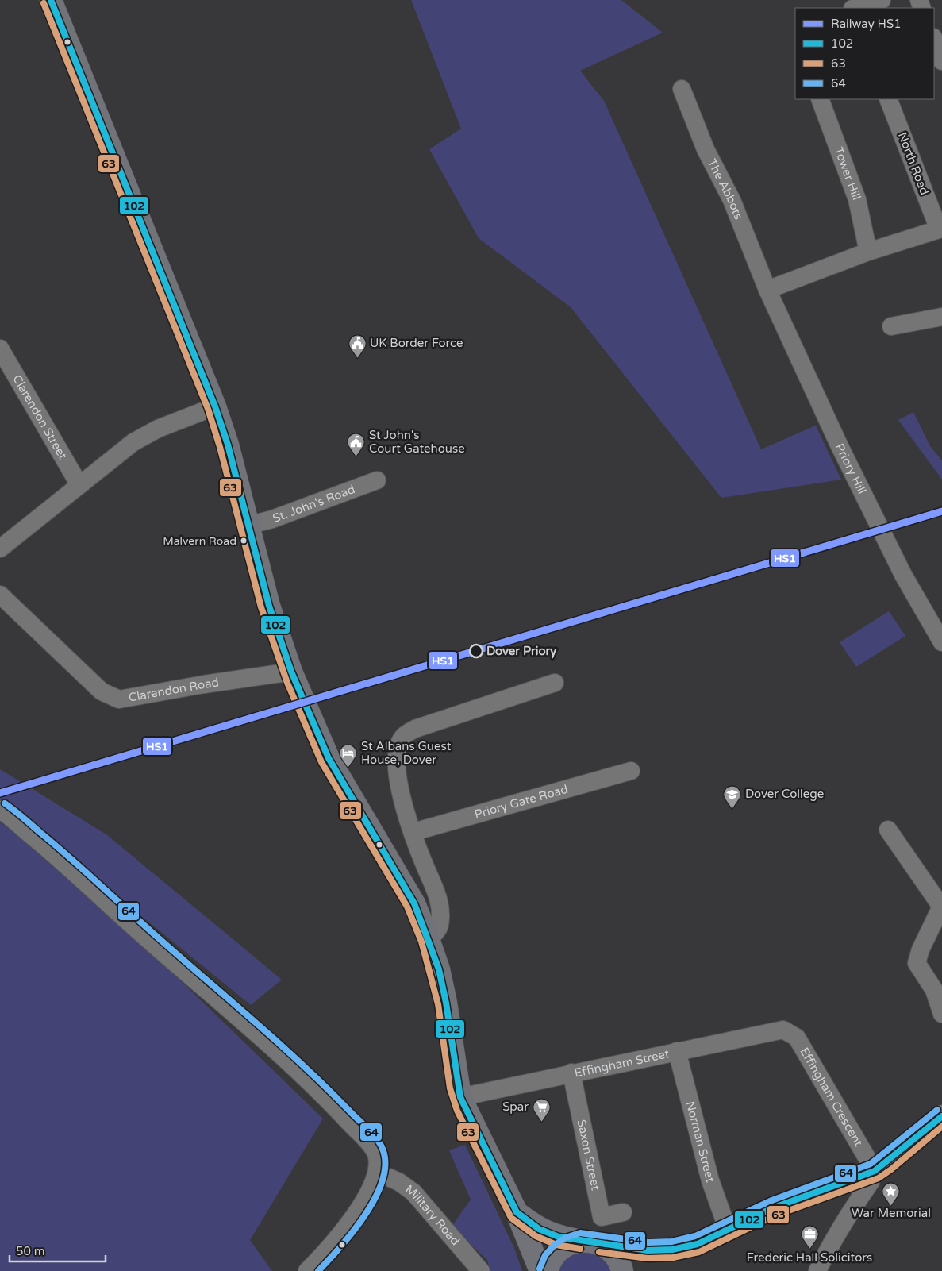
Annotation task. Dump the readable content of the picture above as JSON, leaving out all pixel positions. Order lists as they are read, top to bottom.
{
  "streets": {
    "street": [
      "North Road",
      "Tower Hill",
      "The Abbots",
      "Clarendon Street",
      "Priory Hill",
      "St. John's Road",
      "Clarendon Road",
      "Priory Gate Road",
      "Effingham Street",
      "Effingham Crescent",
      "Norman Street",
      "Saxon Street",
      "Military Road"
    ]
  },
  "crossings": [
    ["North Road", "Tower Hill"],
    ["The Abbots", "Priory Hill"],
    ["Effingham Street", "Effingham Crescent"],
    ["Effingham Street", "Norman Street"],
    ["Effingham Street", "Saxon Street"]
  ],
  "places": {
    "public building": ["UK Border Force", "St John's Court Gatehouse"],
    "other": ["Malvern Road", "Dover Priory"],
    "hotel": ["St Albans Guest House, Dover"],
    "school or university": ["Dover College"],
    "supermarket": ["Spar"],
    "place": ["War Memorial"],
    "office": ["Frederic Hall Solicitors"]
  },
  "lines": [
    "transit line 102",
    "transit line 63",
    "rail line HS1",
    "transit line 64"
  ],
  "legend": [
    "Railway HS1",
    "102",
    "63",
    "64"
  ],
  "scale_bar": "50 m"
}
